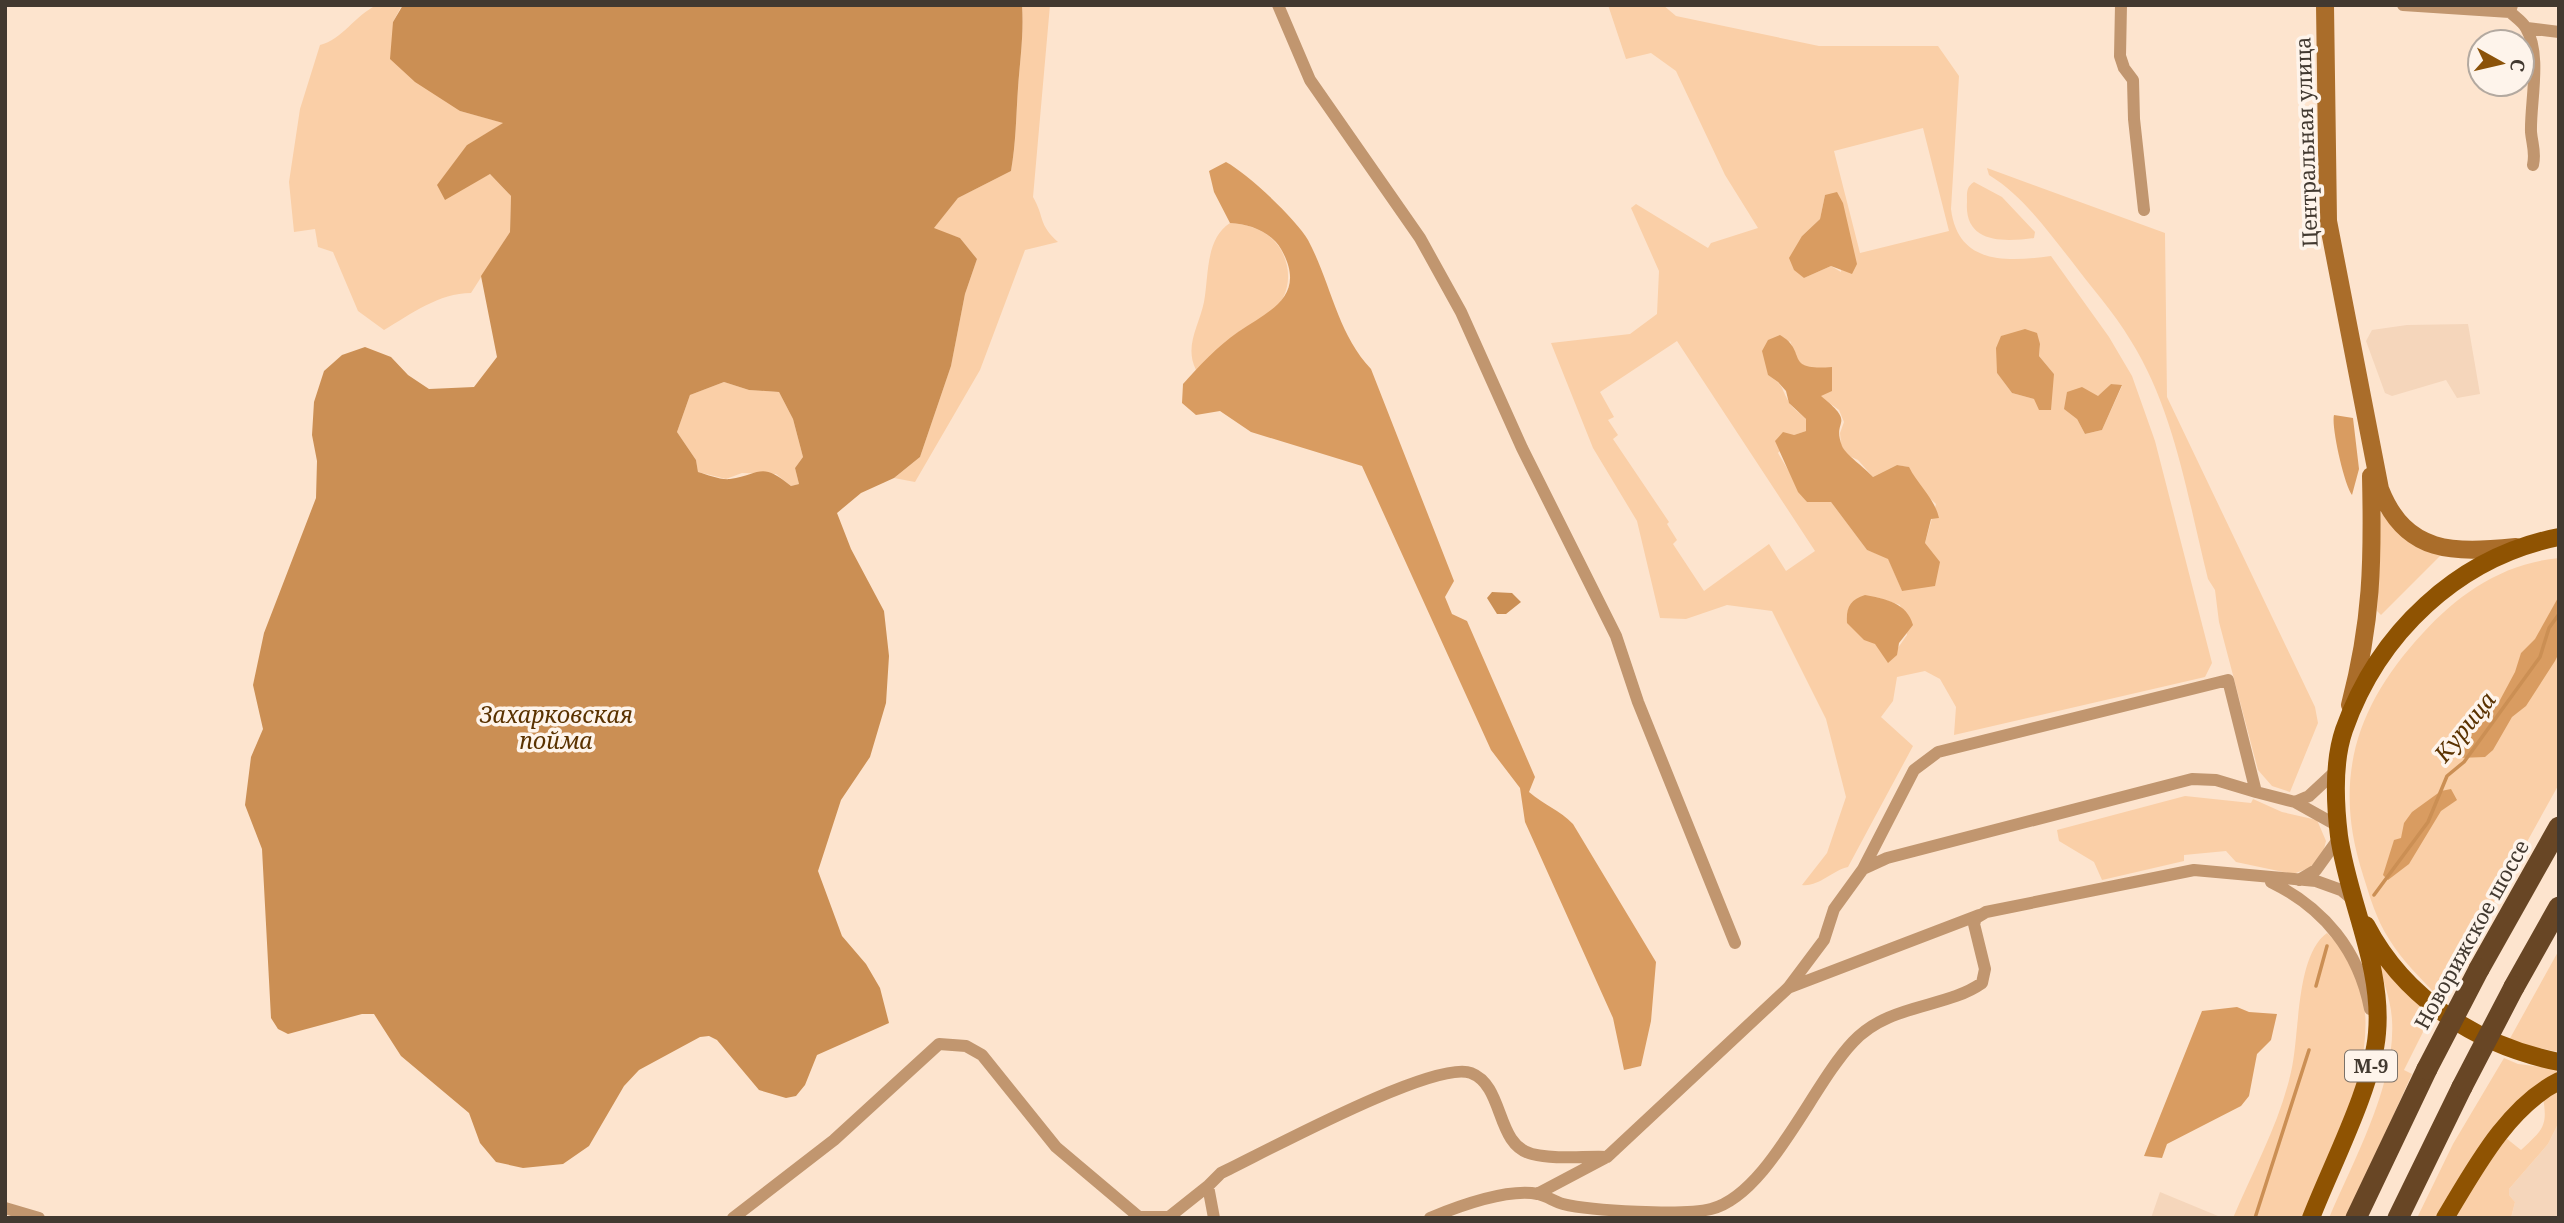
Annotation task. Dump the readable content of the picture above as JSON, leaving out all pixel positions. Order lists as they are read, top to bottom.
{
  "streets": {
    "highway": ["Новорижское шоссе", "М-9"],
    "main road": ["Центральная улица"]
  },
  "crossings": [
    ["Центральная улица", "М-9"]
  ],
  "water": ["Захарковская пойма", "Курица"],
  "north": "right"
}
